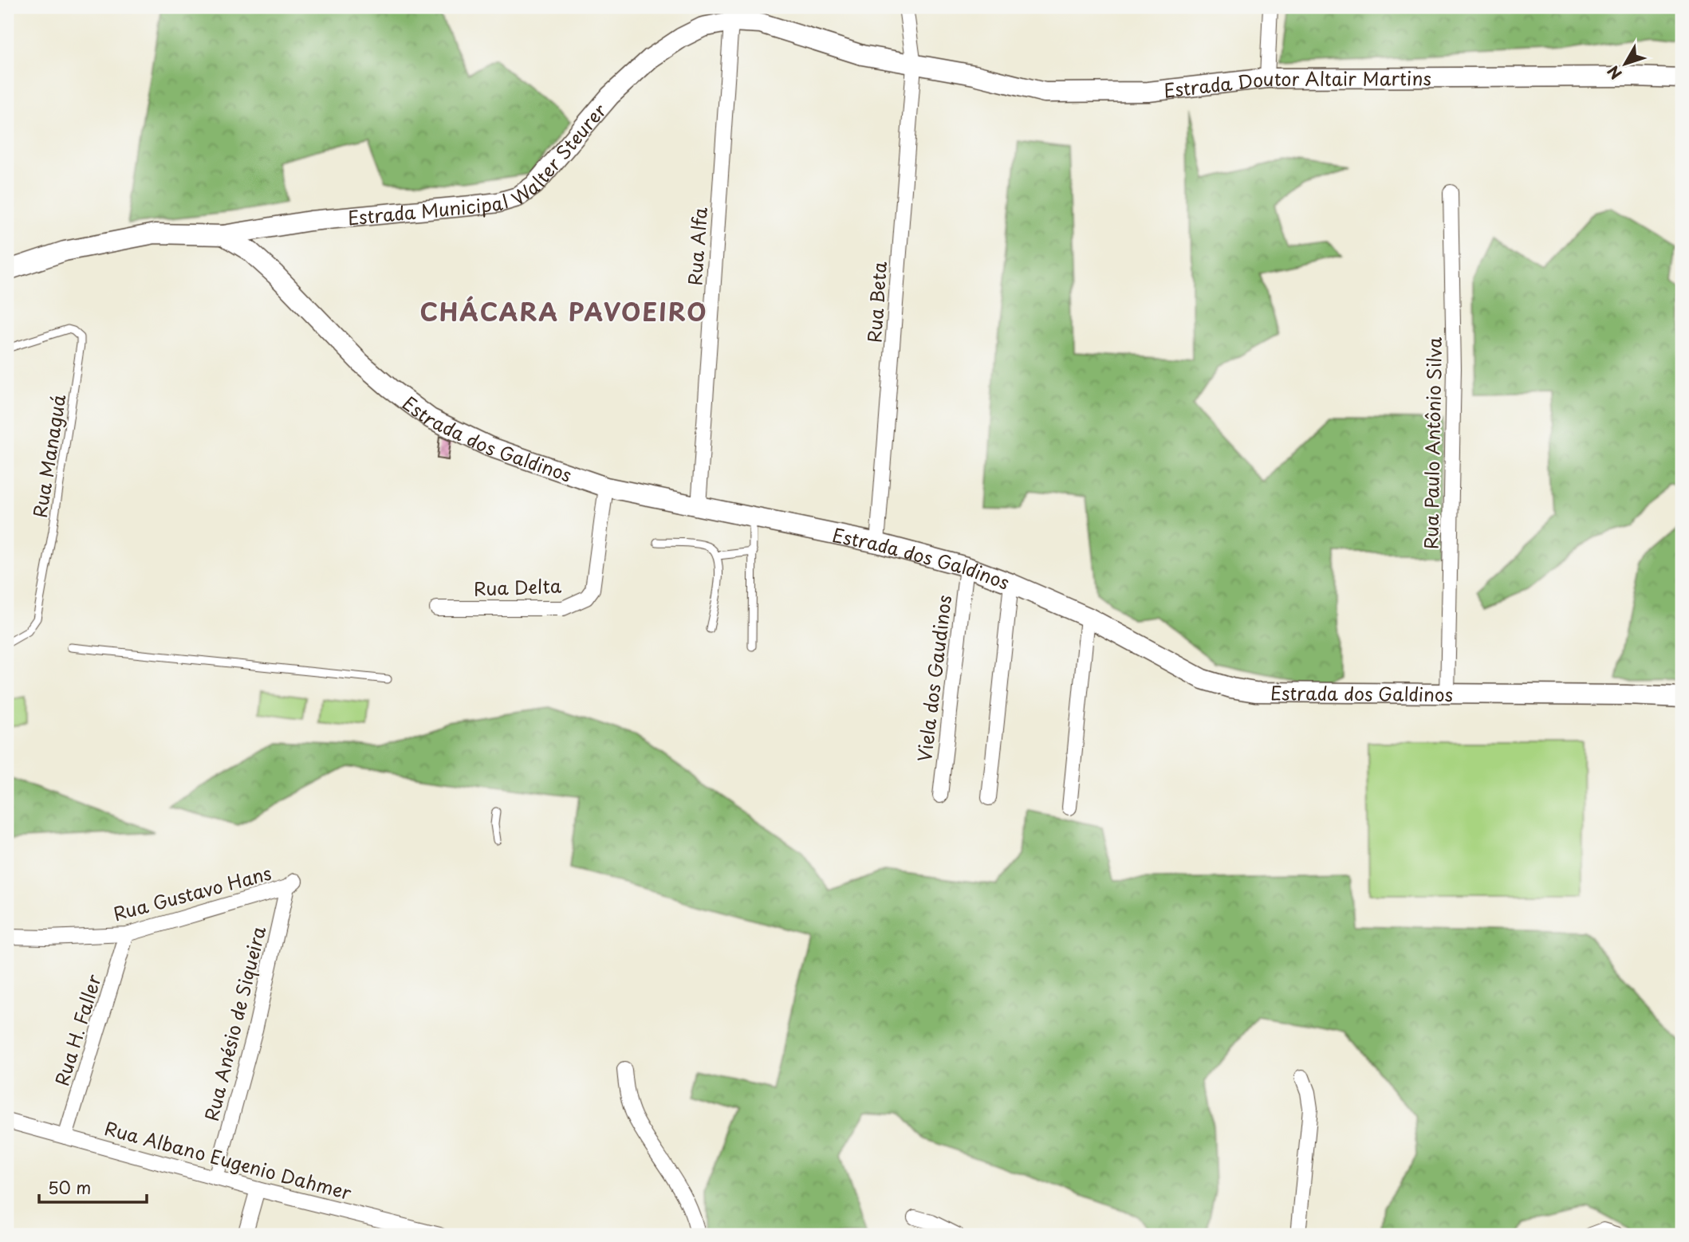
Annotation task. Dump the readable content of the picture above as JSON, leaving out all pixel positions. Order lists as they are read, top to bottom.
{
  "streets": {
    "street": [
      "Estrada Doutor Altair Martins",
      "Estrada Municipal Walter Steurer",
      "Rua Alfa",
      "Rua Beta",
      "Estrada dos Galdinos",
      "Rua Paulo Antônio Silva",
      "Rua Delta",
      "Viela dos Gaudinos",
      "Rua Gustavo Hans",
      "Rua Anésio de Siqueira",
      "Rua H. Faller",
      "Rua Albano Eugenio Dahmer"
    ],
    "lane": ["Rua Managuá"]
  },
  "crossings": [
    ["Estrada Doutor Altair Martins", "Estrada Municipal Walter Steurer"],
    ["Estrada Doutor Altair Martins", "Rua Beta"],
    ["Estrada Municipal Walter Steurer", "Rua Alfa"],
    ["Estrada Municipal Walter Steurer", "Rua Beta"],
    ["Estrada Municipal Walter Steurer", "Estrada dos Galdinos"],
    ["Rua Alfa", "Estrada dos Galdinos"],
    ["Rua Beta", "Estrada dos Galdinos"],
    ["Estrada dos Galdinos", "Rua Paulo Antônio Silva"],
    ["Estrada dos Galdinos", "Rua Delta"],
    ["Estrada dos Galdinos", "Viela dos Gaudinos"],
    ["Rua Gustavo Hans", "Rua Anésio de Siqueira"],
    ["Rua Gustavo Hans", "Rua H. Faller"],
    ["Rua Anésio de Siqueira", "Rua Albano Eugenio Dahmer"],
    ["Rua H. Faller", "Rua Albano Eugenio Dahmer"]
  ],
  "districts": ["CHÁCARA PAVOEIRO"],
  "scale_bar": "50 m",
  "north": "bottom left"
}
